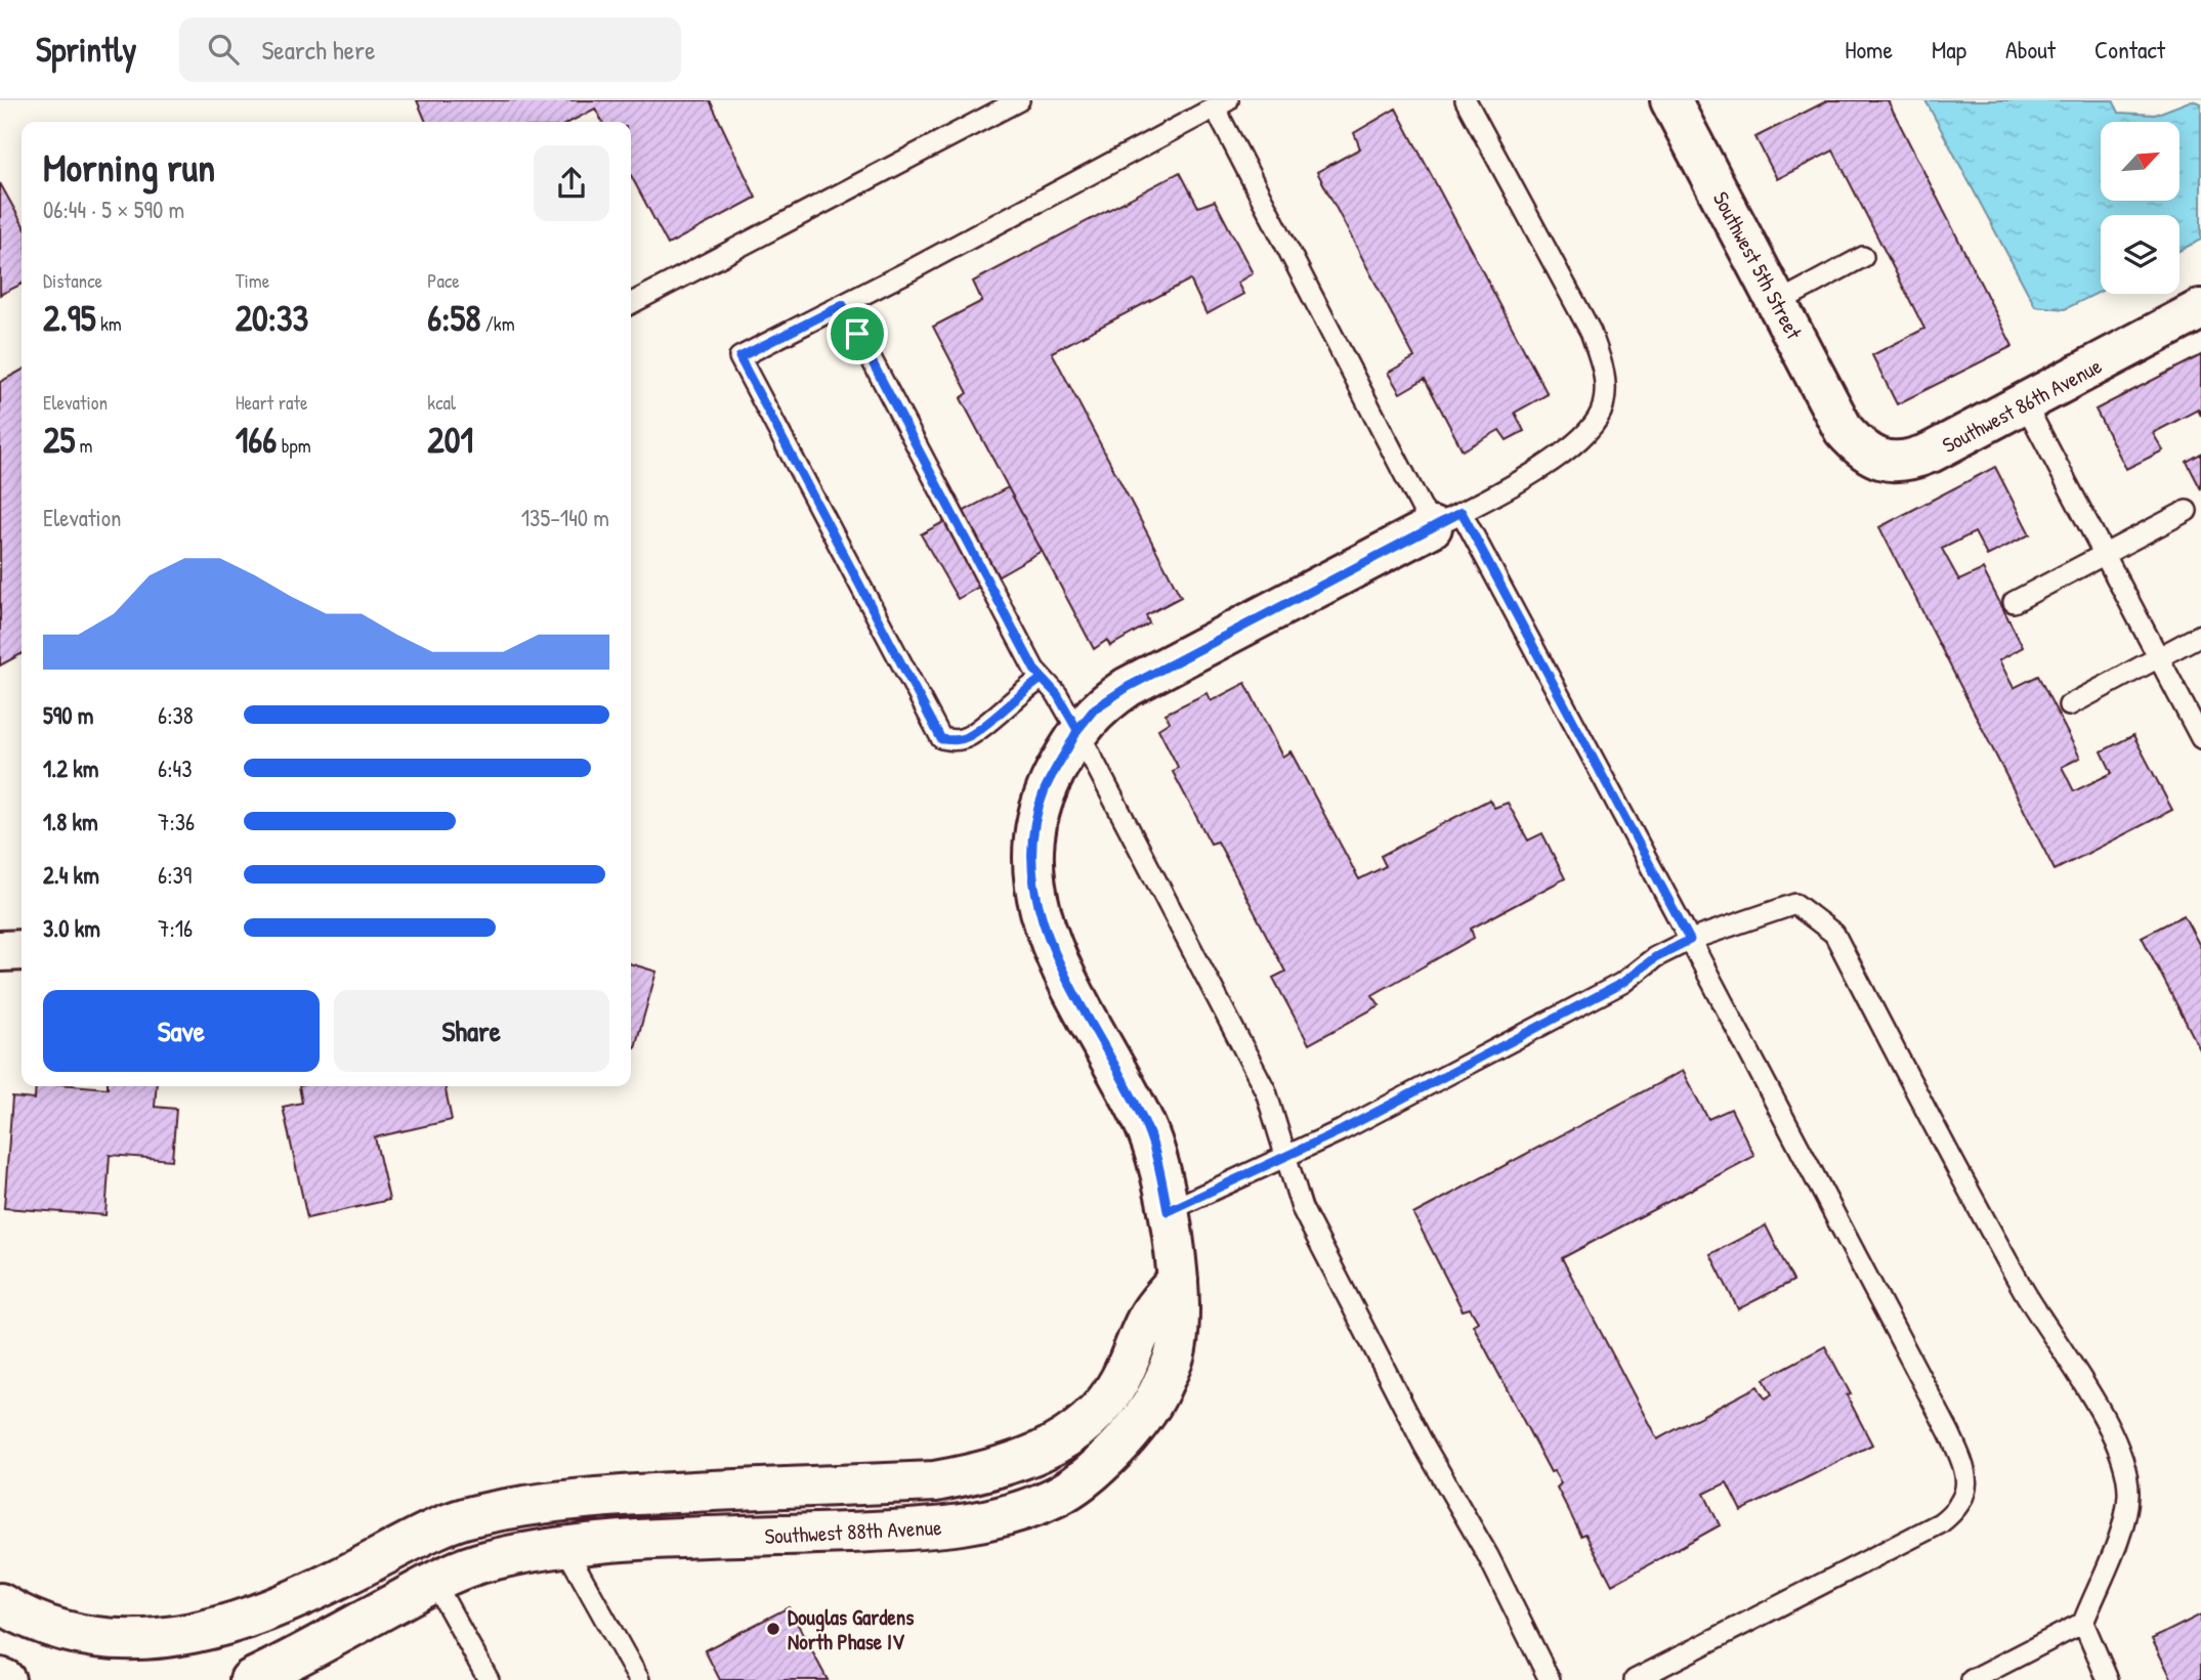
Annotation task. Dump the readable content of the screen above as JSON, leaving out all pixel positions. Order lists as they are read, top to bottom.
{
  "streets": {
    "street": ["Southwest 5th Street", "Southwest 86th Avenue", "Southwest 88th Avenue"]
  },
  "crossings": [
    ["Southwest 5th Street", "Southwest 86th Avenue"]
  ],
  "places": ["Douglas Gardens North Phase IV"],
  "north": "top right",
  "page": {
    "header": "Sprintly",
    "search": "Search here",
    "nav": [
      "Home",
      "Map",
      "About",
      "Contact"
    ],
    "heading": ["Morning run", "06:44 · 5 × 590 m"],
    "stats": [
      ["Distance", "2.95 km"],
      ["Time", "20:33"],
      ["Pace", "6:58 /km"],
      ["Elevation", "25 m"],
      ["Heart rate", "166 bpm"],
      ["kcal", "201"]
    ],
    "chart": ["Elevation", "135–140 m"],
    "list": [
      {
        "name": "590 m",
        "note": "6:38"
      },
      {
        "name": "1.2 km",
        "note": "6:43"
      },
      {
        "name": "1.8 km",
        "note": "7:36"
      },
      {
        "name": "2.4 km",
        "note": "6:39"
      },
      {
        "name": "3.0 km",
        "note": "7:16"
      }
    ],
    "buttons": ["Save", "Share"]
  }
}
